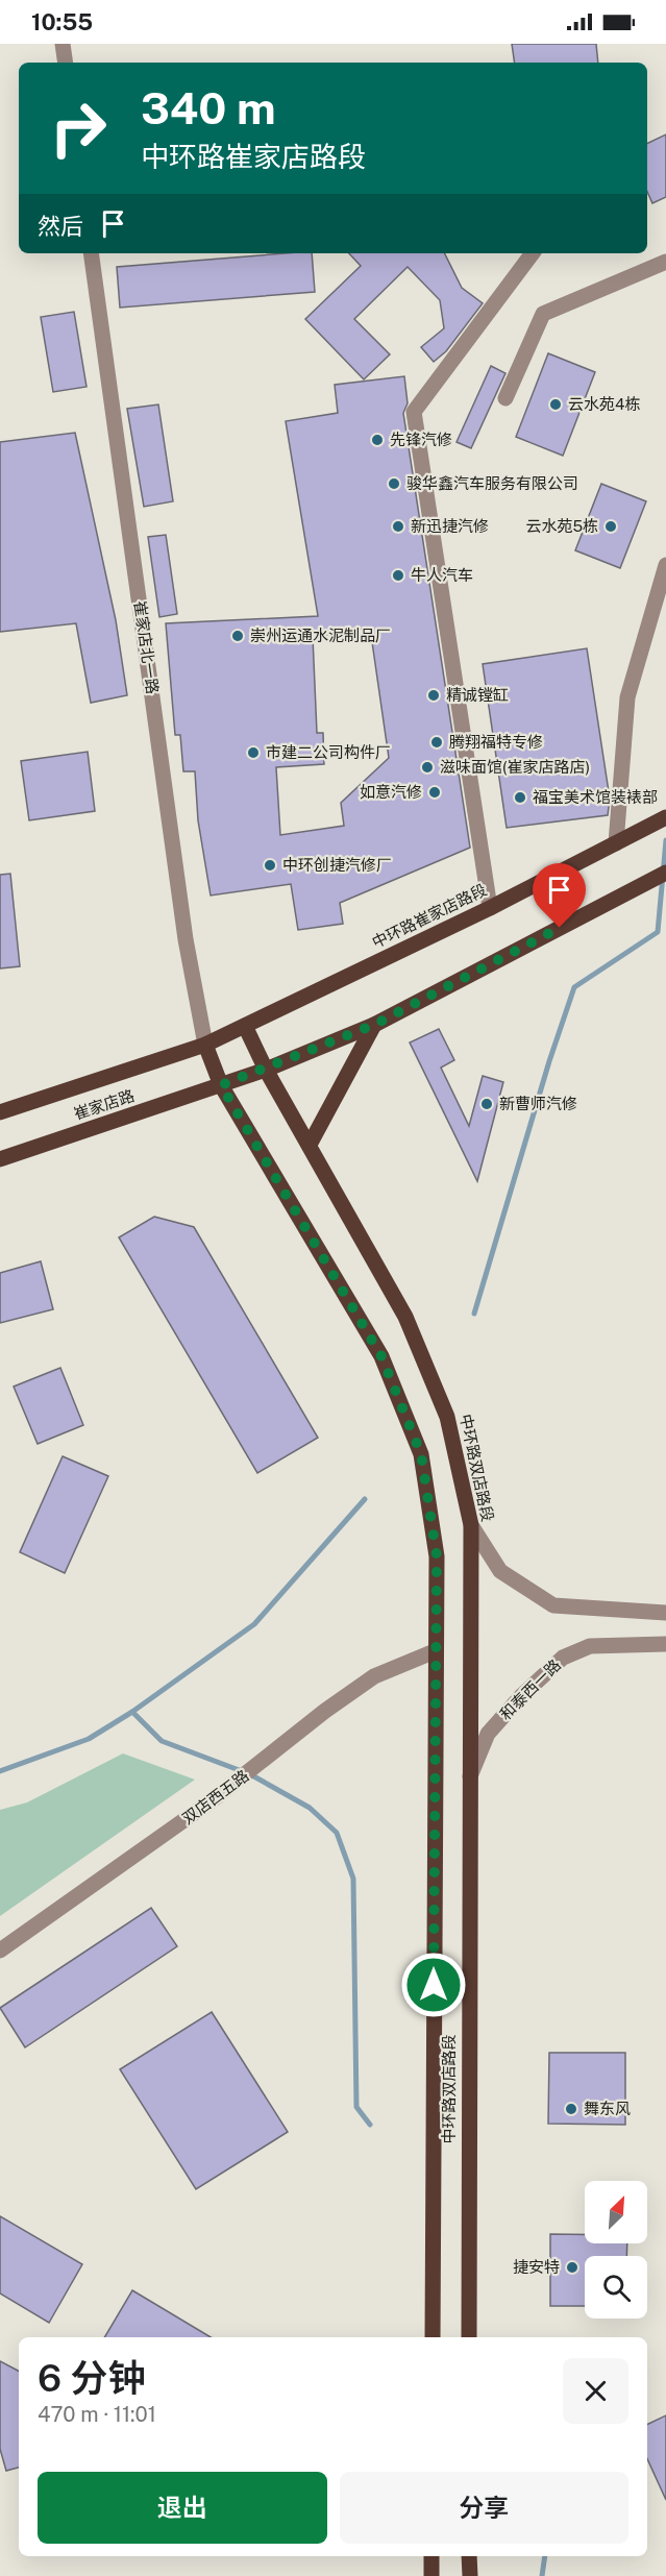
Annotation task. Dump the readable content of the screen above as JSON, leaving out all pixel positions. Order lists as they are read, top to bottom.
{
  "streets": {
    "main road": ["中环路崔家店路段", "崔家店路", "中环路双店路段"],
    "street": ["崔家店北一路", "和泰西一路", "双店西五路"]
  },
  "crossings": [
    ["崔家店北一路", "中环路崔家店路段"],
    ["崔家店北一路", "崔家店路"],
    ["崔家店北一路", "中环路双店路段"],
    ["中环路崔家店路段", "崔家店路"],
    ["中环路崔家店路段", "中环路双店路段"],
    ["崔家店路", "中环路双店路段"],
    ["中环路双店路段", "和泰西一路"],
    ["中环路双店路段", "双店西五路"]
  ],
  "places": [
    "云水苑4栋",
    "先锋汽修",
    "骏华鑫汽车服务有限公司",
    "新迅捷汽修",
    "云水苑5栋",
    "牛人汽车",
    "崇州运通水泥制品厂",
    "精诚镗缸",
    "腾翔福特专修",
    "市建二公司构件厂",
    "滋味面馆(崔家店路店)",
    "如意汽修",
    "福宝美术馆装裱部",
    "中环创捷汽修厂",
    "新曹师汽修",
    "舞东风",
    "捷安特"
  ],
  "north": "top right",
  "page": {
    "status": "10:55",
    "turn": ["340 m", "中环路崔家店路段"],
    "then": "然后",
    "heading": ["6 分钟", "470 m · 11:01"],
    "buttons": ["退出", "分享"]
  }
}
